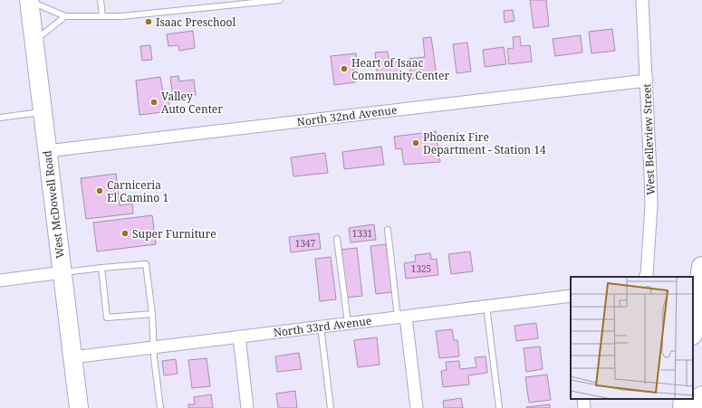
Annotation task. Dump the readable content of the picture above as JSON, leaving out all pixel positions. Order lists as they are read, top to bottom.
{
  "streets": {
    "main road": ["West McDowell Road"],
    "street": ["North 32nd Avenue", "West Belleview Street", "North 33rd Avenue"]
  },
  "crossings": [
    ["North 32nd Avenue", "West Belleview Street"],
    ["North 32nd Avenue", "West McDowell Road"],
    ["West McDowell Road", "North 33rd Avenue"]
  ],
  "places": [
    "Isaac Preschool",
    "Heart of Isaac Community Center",
    "Valley Auto Center",
    "Phoenix Fire Department - Station 14",
    "Carniceria El Camino 1",
    "Super Furniture"
  ],
  "house_numbers": ["1331", "1347", "1325"]
}
